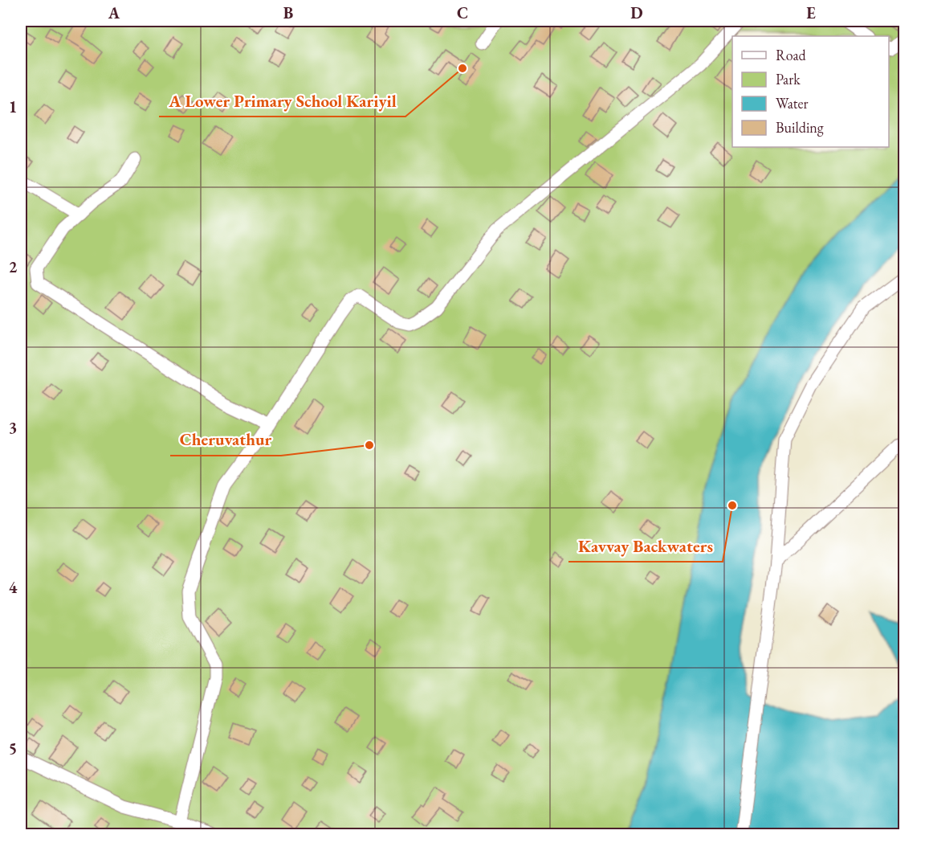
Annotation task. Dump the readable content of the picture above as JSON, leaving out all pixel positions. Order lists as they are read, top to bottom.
{
  "places": ["A Lower Primary School Kariyil", "Cheruvathur", "Kavvay Backwaters"],
  "legend": [
    "Road",
    "Park",
    "Water",
    "Building"
  ],
  "grid": {
    "columns": [
      "A",
      "B",
      "C",
      "D",
      "E"
    ],
    "rows": [
      "1",
      "2",
      "3",
      "4",
      "5"
    ]
  }
}
